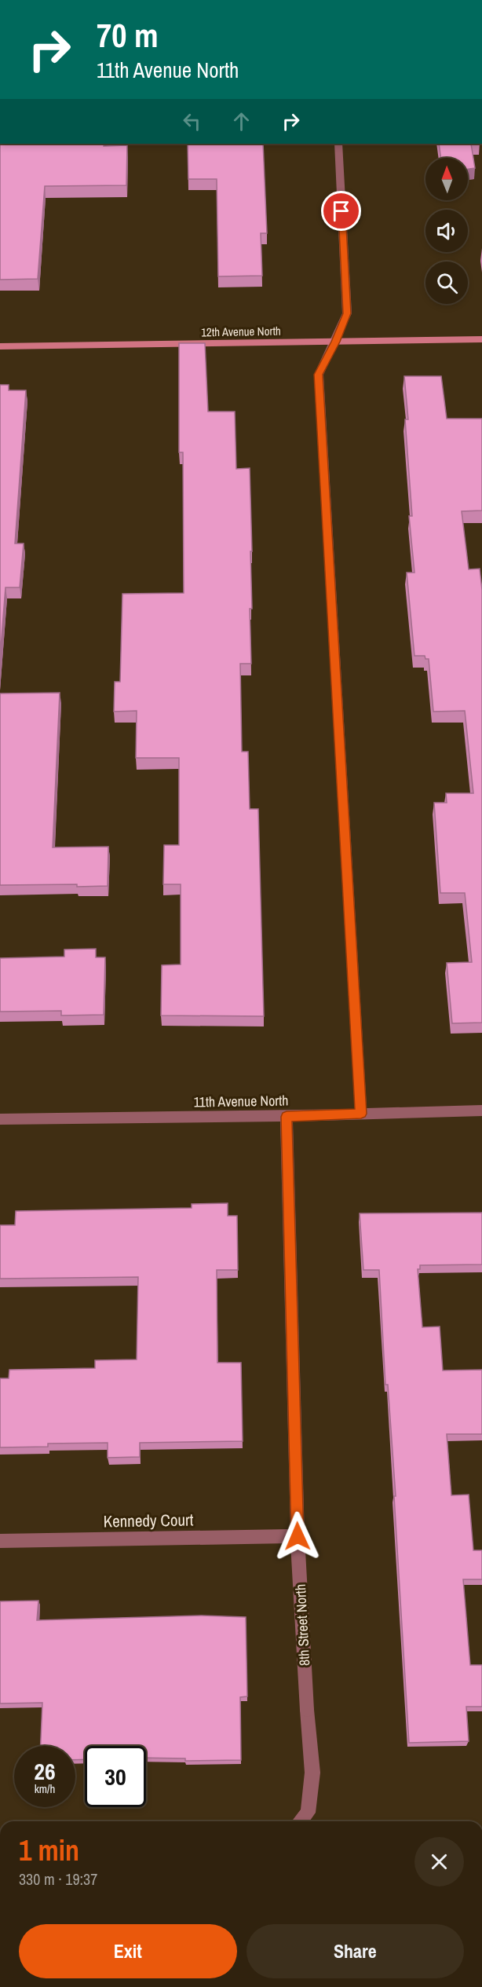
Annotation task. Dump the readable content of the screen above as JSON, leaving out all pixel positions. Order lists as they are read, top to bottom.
{
  "streets": {
    "main road": ["12th Avenue North"],
    "street": ["11th Avenue North", "Kennedy Court", "8th Street North"]
  },
  "crossings": [
    ["11th Avenue North", "8th Street North"],
    ["Kennedy Court", "8th Street North"]
  ],
  "north": "top",
  "page": {
    "turn": ["70 m", "11th Avenue North"],
    "speed": "26 km/h",
    "limit": "30",
    "heading": ["1 min", "330 m · 19:37"],
    "buttons": ["Exit", "Share"]
  }
}
